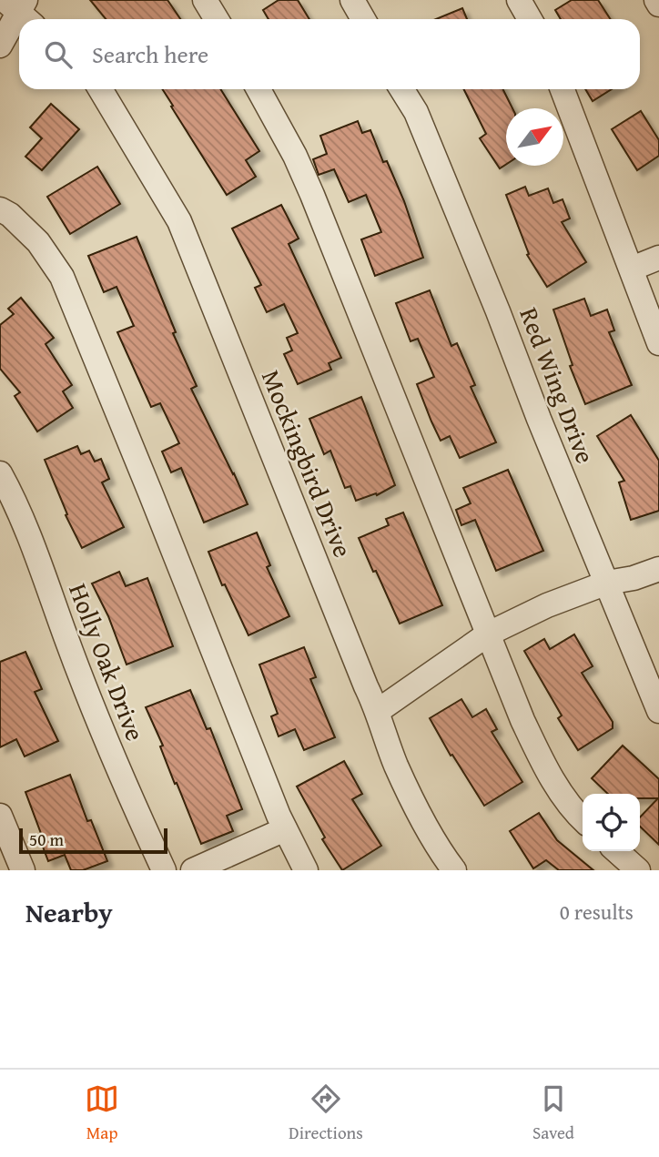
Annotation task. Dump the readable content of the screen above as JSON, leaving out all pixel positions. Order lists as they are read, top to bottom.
{
  "streets": {
    "street": ["Red Wing Drive", "Mockingbird Drive", "Holly Oak Drive"]
  },
  "scale_bar": "50 m",
  "north": "top right",
  "page": {
    "search": "Search here",
    "scale": "50 m",
    "heading": ["Nearby", "0 results"],
    "nav": ["Map", "Directions", "Saved"]
  }
}
